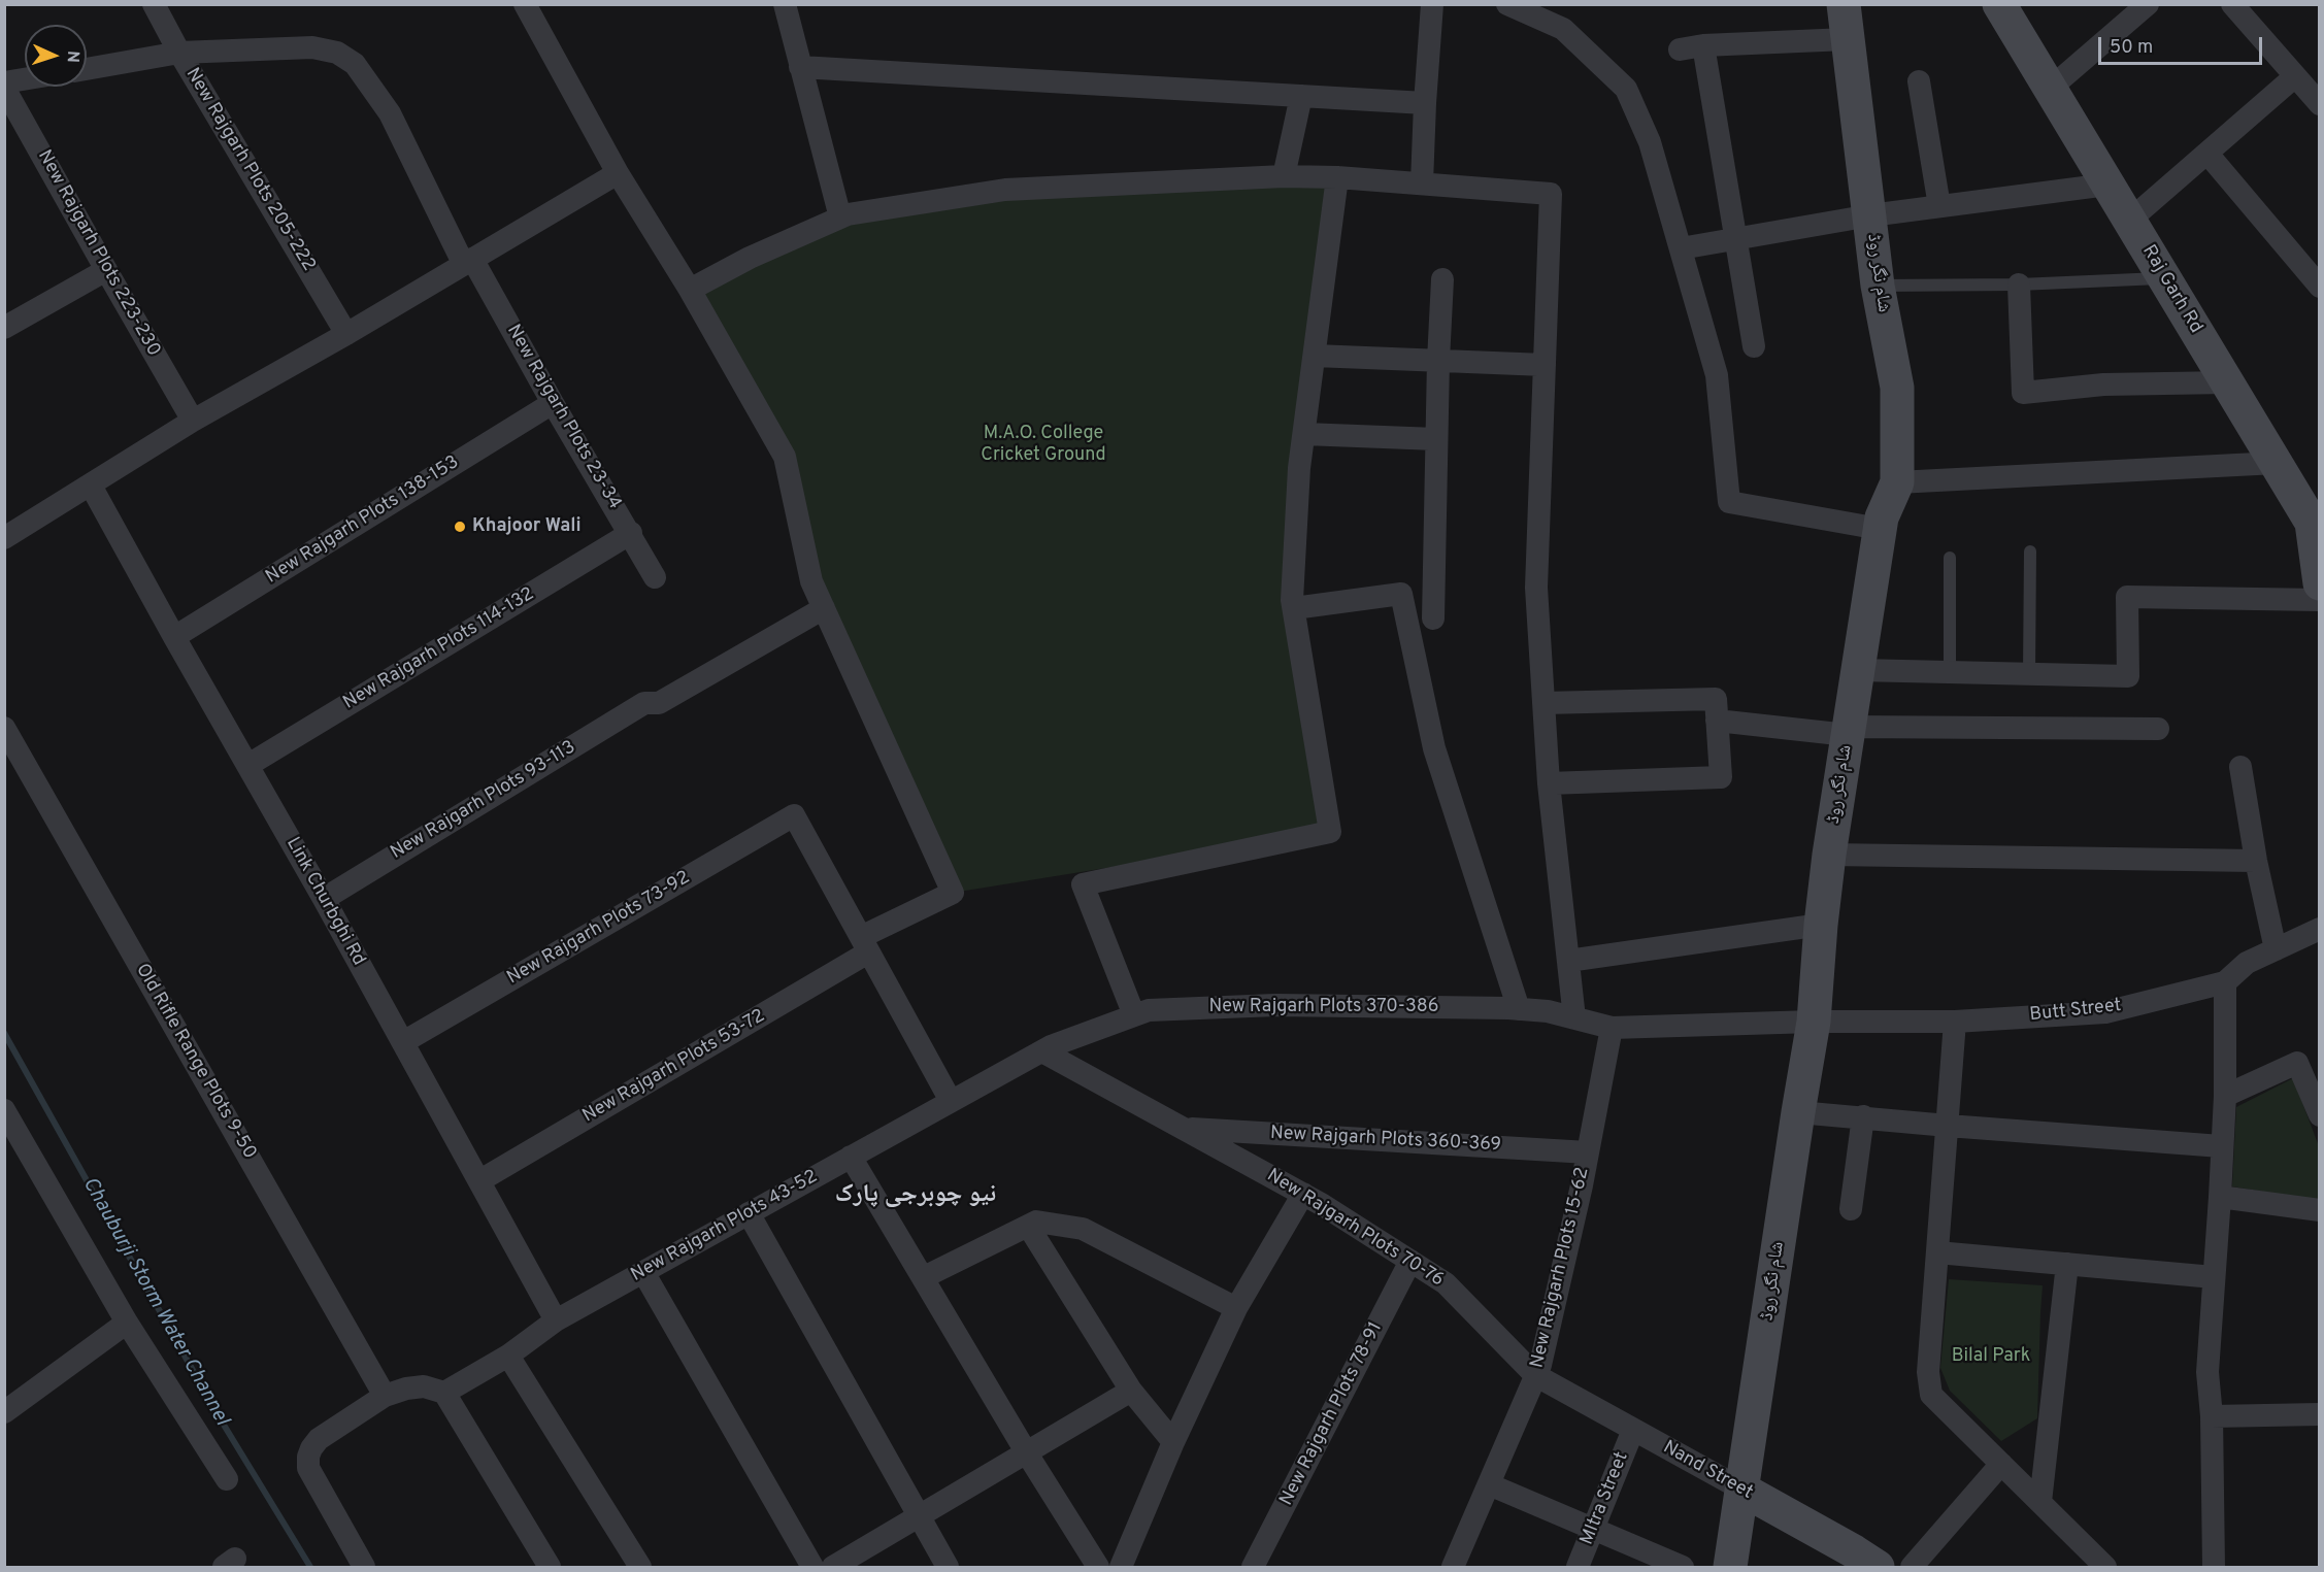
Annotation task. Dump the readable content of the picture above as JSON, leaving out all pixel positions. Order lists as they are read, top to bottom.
{
  "streets": {
    "main road": ["شام نگر روڈ", "Raj Garh Rd", "Nand Street"],
    "street": [
      "New Rajgarh Plots 205-222",
      "New Rajgarh Plots 223-230",
      "New Rajgarh Plots 23-34",
      "New Rajgarh Plots 138-153",
      "New Rajgarh Plots 114-132",
      "New Rajgarh Plots 93-113",
      "Link Churbghi Rd",
      "New Rajgarh Plots 73-92",
      "New Rajgarh Plots 370-386",
      "Butt Street",
      "Old Rifle Range Plots 9-50",
      "New Rajgarh Plots 53-72",
      "New Rajgarh Plots 360-369",
      "New Rajgarh Plots 43-52",
      "New Rajgarh Plots 70-76",
      "New Rajgarh Plots 15-62",
      "New Rajgarh Plots 78-91",
      "MItra Street"
    ]
  },
  "crossings": [
    ["New Rajgarh Plots 205-222", "New Rajgarh Plots 23-34"],
    ["شام نگر روڈ", "Butt Street"],
    ["شام نگر روڈ", "Nand Street"],
    ["New Rajgarh Plots 23-34", "New Rajgarh Plots 138-153"],
    ["New Rajgarh Plots 23-34", "New Rajgarh Plots 114-132"],
    ["New Rajgarh Plots 138-153", "Link Churbghi Rd"],
    ["New Rajgarh Plots 114-132", "Link Churbghi Rd"],
    ["New Rajgarh Plots 93-113", "Link Churbghi Rd"],
    ["New Rajgarh Plots 93-113", "New Rajgarh Plots 53-72"],
    ["Link Churbghi Rd", "New Rajgarh Plots 73-92"],
    ["Link Churbghi Rd", "New Rajgarh Plots 53-72"],
    ["Link Churbghi Rd", "New Rajgarh Plots 43-52"],
    ["New Rajgarh Plots 73-92", "New Rajgarh Plots 53-72"],
    ["New Rajgarh Plots 370-386", "Butt Street"],
    ["New Rajgarh Plots 370-386", "New Rajgarh Plots 43-52"],
    ["New Rajgarh Plots 370-386", "New Rajgarh Plots 70-76"],
    ["New Rajgarh Plots 370-386", "New Rajgarh Plots 15-62"],
    ["Butt Street", "New Rajgarh Plots 15-62"],
    ["New Rajgarh Plots 360-369", "New Rajgarh Plots 70-76"],
    ["New Rajgarh Plots 360-369", "New Rajgarh Plots 15-62"],
    ["New Rajgarh Plots 43-52", "New Rajgarh Plots 70-76"],
    ["New Rajgarh Plots 70-76", "New Rajgarh Plots 15-62"],
    ["New Rajgarh Plots 70-76", "New Rajgarh Plots 78-91"],
    ["New Rajgarh Plots 70-76", "Nand Street"],
    ["New Rajgarh Plots 15-62", "Nand Street"],
    ["Nand Street", "MItra Street"]
  ],
  "districts": ["نیو چوبرجی پارک"],
  "water": ["Chauburji Storm Water Channel"],
  "parks": ["M.A.O. College Cricket Ground", "Bilal Park"],
  "places": ["Khajoor Wali"],
  "scale_bar": "50 m",
  "north": "right"
}
